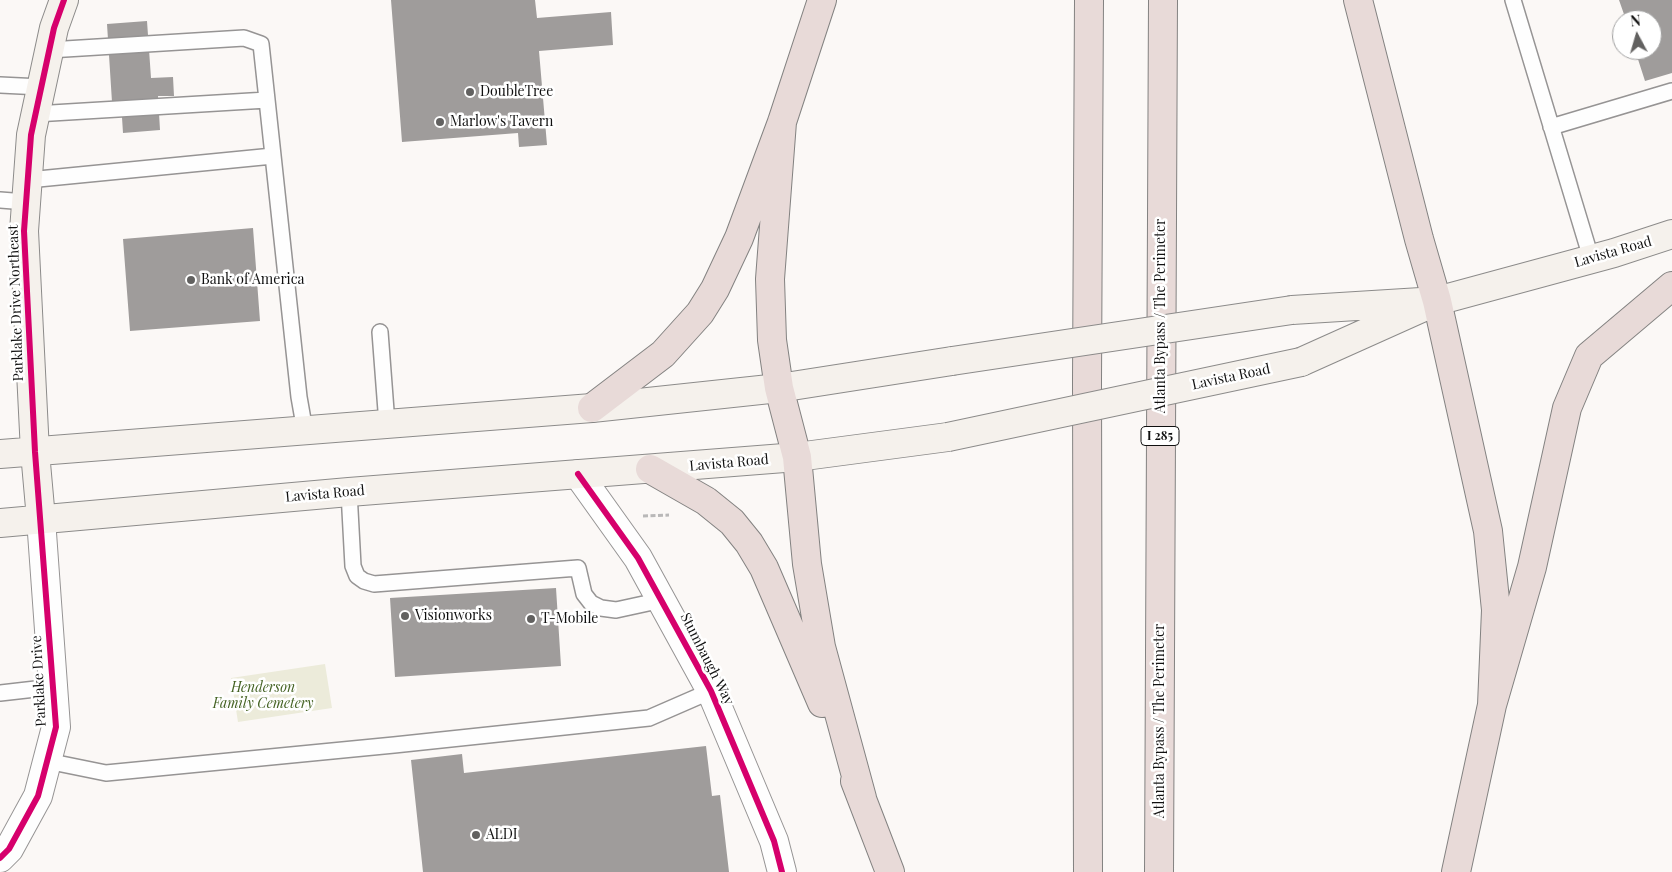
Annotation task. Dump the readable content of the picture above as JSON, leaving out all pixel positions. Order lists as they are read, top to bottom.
{
  "streets": {
    "highway": ["Atlanta Bypass / The Perimeter", "I 285"],
    "main road": ["Lavista Road", "Parklake Drive Northeast"],
    "street": ["Stumbaugh Way", "Parklake Drive"]
  },
  "crossings": [
    ["Lavista Road", "Parklake Drive Northeast"],
    ["Lavista Road", "Stumbaugh Way"],
    ["Lavista Road", "Parklake Drive"],
    ["Parklake Drive Northeast", "Parklake Drive"]
  ],
  "parks": ["Henderson Family Cemetery"],
  "places": [
    "DoubleTree",
    "Marlow's Tavern",
    "Bank of America",
    "Visionworks",
    "T-Mobile",
    "ALDI"
  ],
  "north": "top"
}
